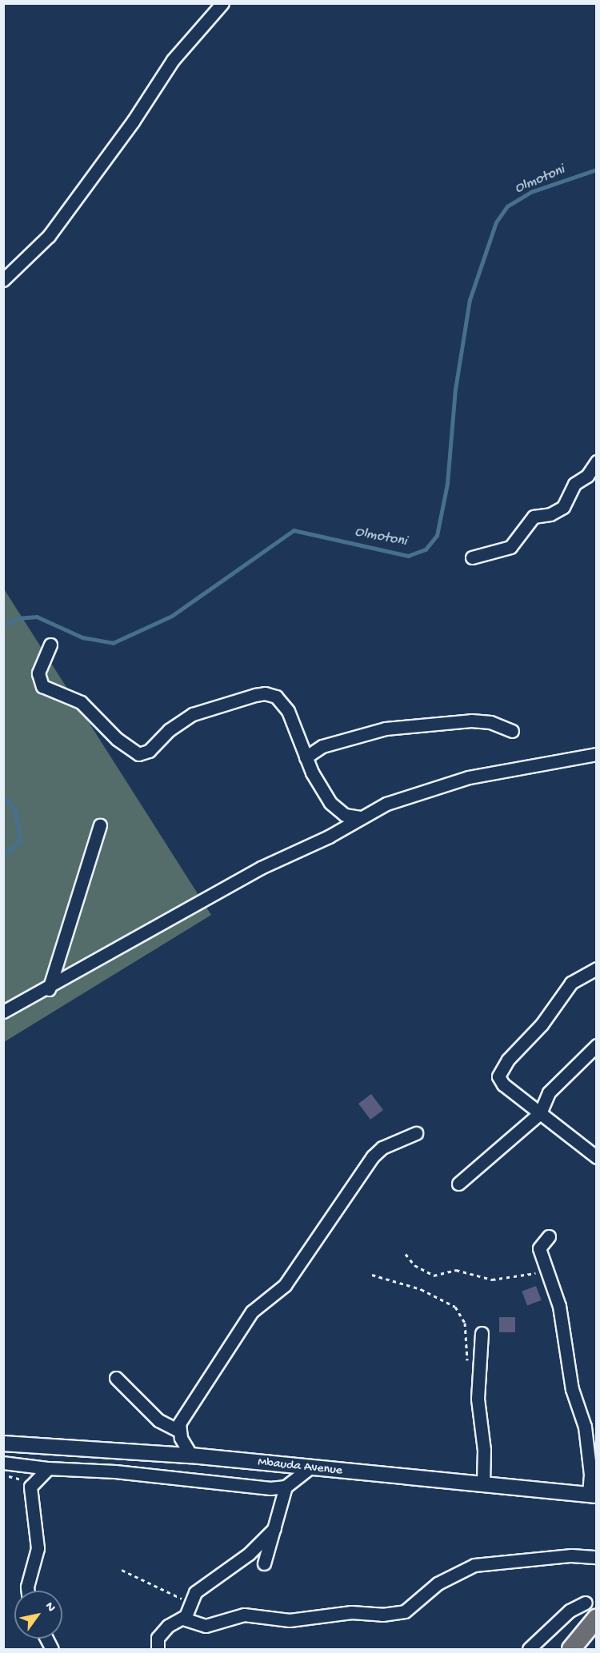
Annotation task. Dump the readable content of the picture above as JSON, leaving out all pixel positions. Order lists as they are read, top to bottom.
{
  "streets": {
    "street": ["Mbauda Avenue"]
  },
  "water": ["Olmotoni"],
  "north": "top right"
}
